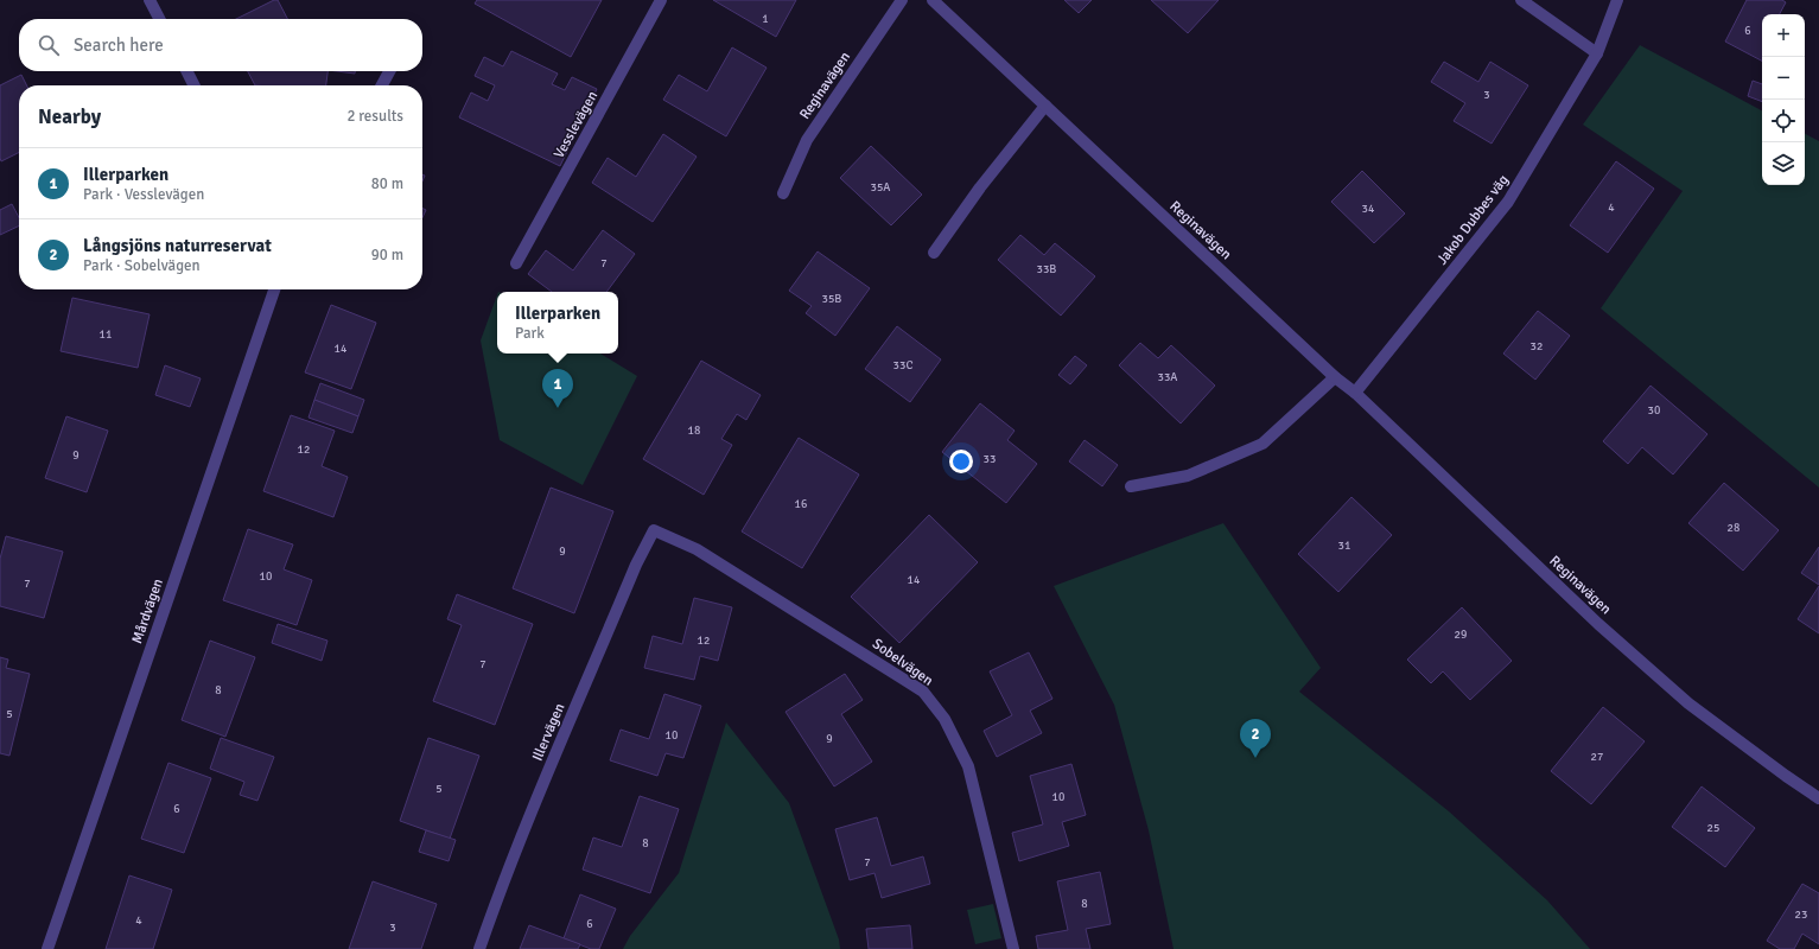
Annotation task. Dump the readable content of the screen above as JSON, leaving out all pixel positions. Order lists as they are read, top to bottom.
{
  "streets": {
    "street": [
      "Reginavägen",
      "Vesslevägen",
      "Jakob Dubbes väg",
      "Mårdvägen",
      "Sobelvägen",
      "Illervägen"
    ]
  },
  "crossings": [
    ["Reginavägen", "Jakob Dubbes väg"],
    ["Sobelvägen", "Illervägen"]
  ],
  "house_numbers": [
    "1",
    "6",
    "3",
    "35A",
    "4",
    "34",
    "7",
    "33B",
    "35B",
    "11",
    "32",
    "14",
    "33C",
    "33A",
    "30",
    "18",
    "12",
    "9",
    "33",
    "16",
    "28",
    "31",
    "9",
    "10",
    "14",
    "7",
    "29",
    "12",
    "7",
    "8",
    "5",
    "10",
    "9",
    "27",
    "5",
    "10",
    "6",
    "25",
    "8",
    "7",
    "8",
    "23",
    "4",
    "6",
    "3"
  ],
  "page": {
    "map_buttons": ["+", "−"],
    "search": "Search here",
    "heading": ["Nearby", "2 results"],
    "list": [
      {
        "mark": "1",
        "name": "Illerparken",
        "note": "Park · Vesslevägen",
        "value": "80 m"
      },
      {
        "mark": "2",
        "name": "Långsjöns naturreservat",
        "note": "Park · Sobelvägen",
        "value": "90 m"
      }
    ],
    "popup": ["Illerparken", "Park"],
    "pins": ["1", "2"]
  }
}
